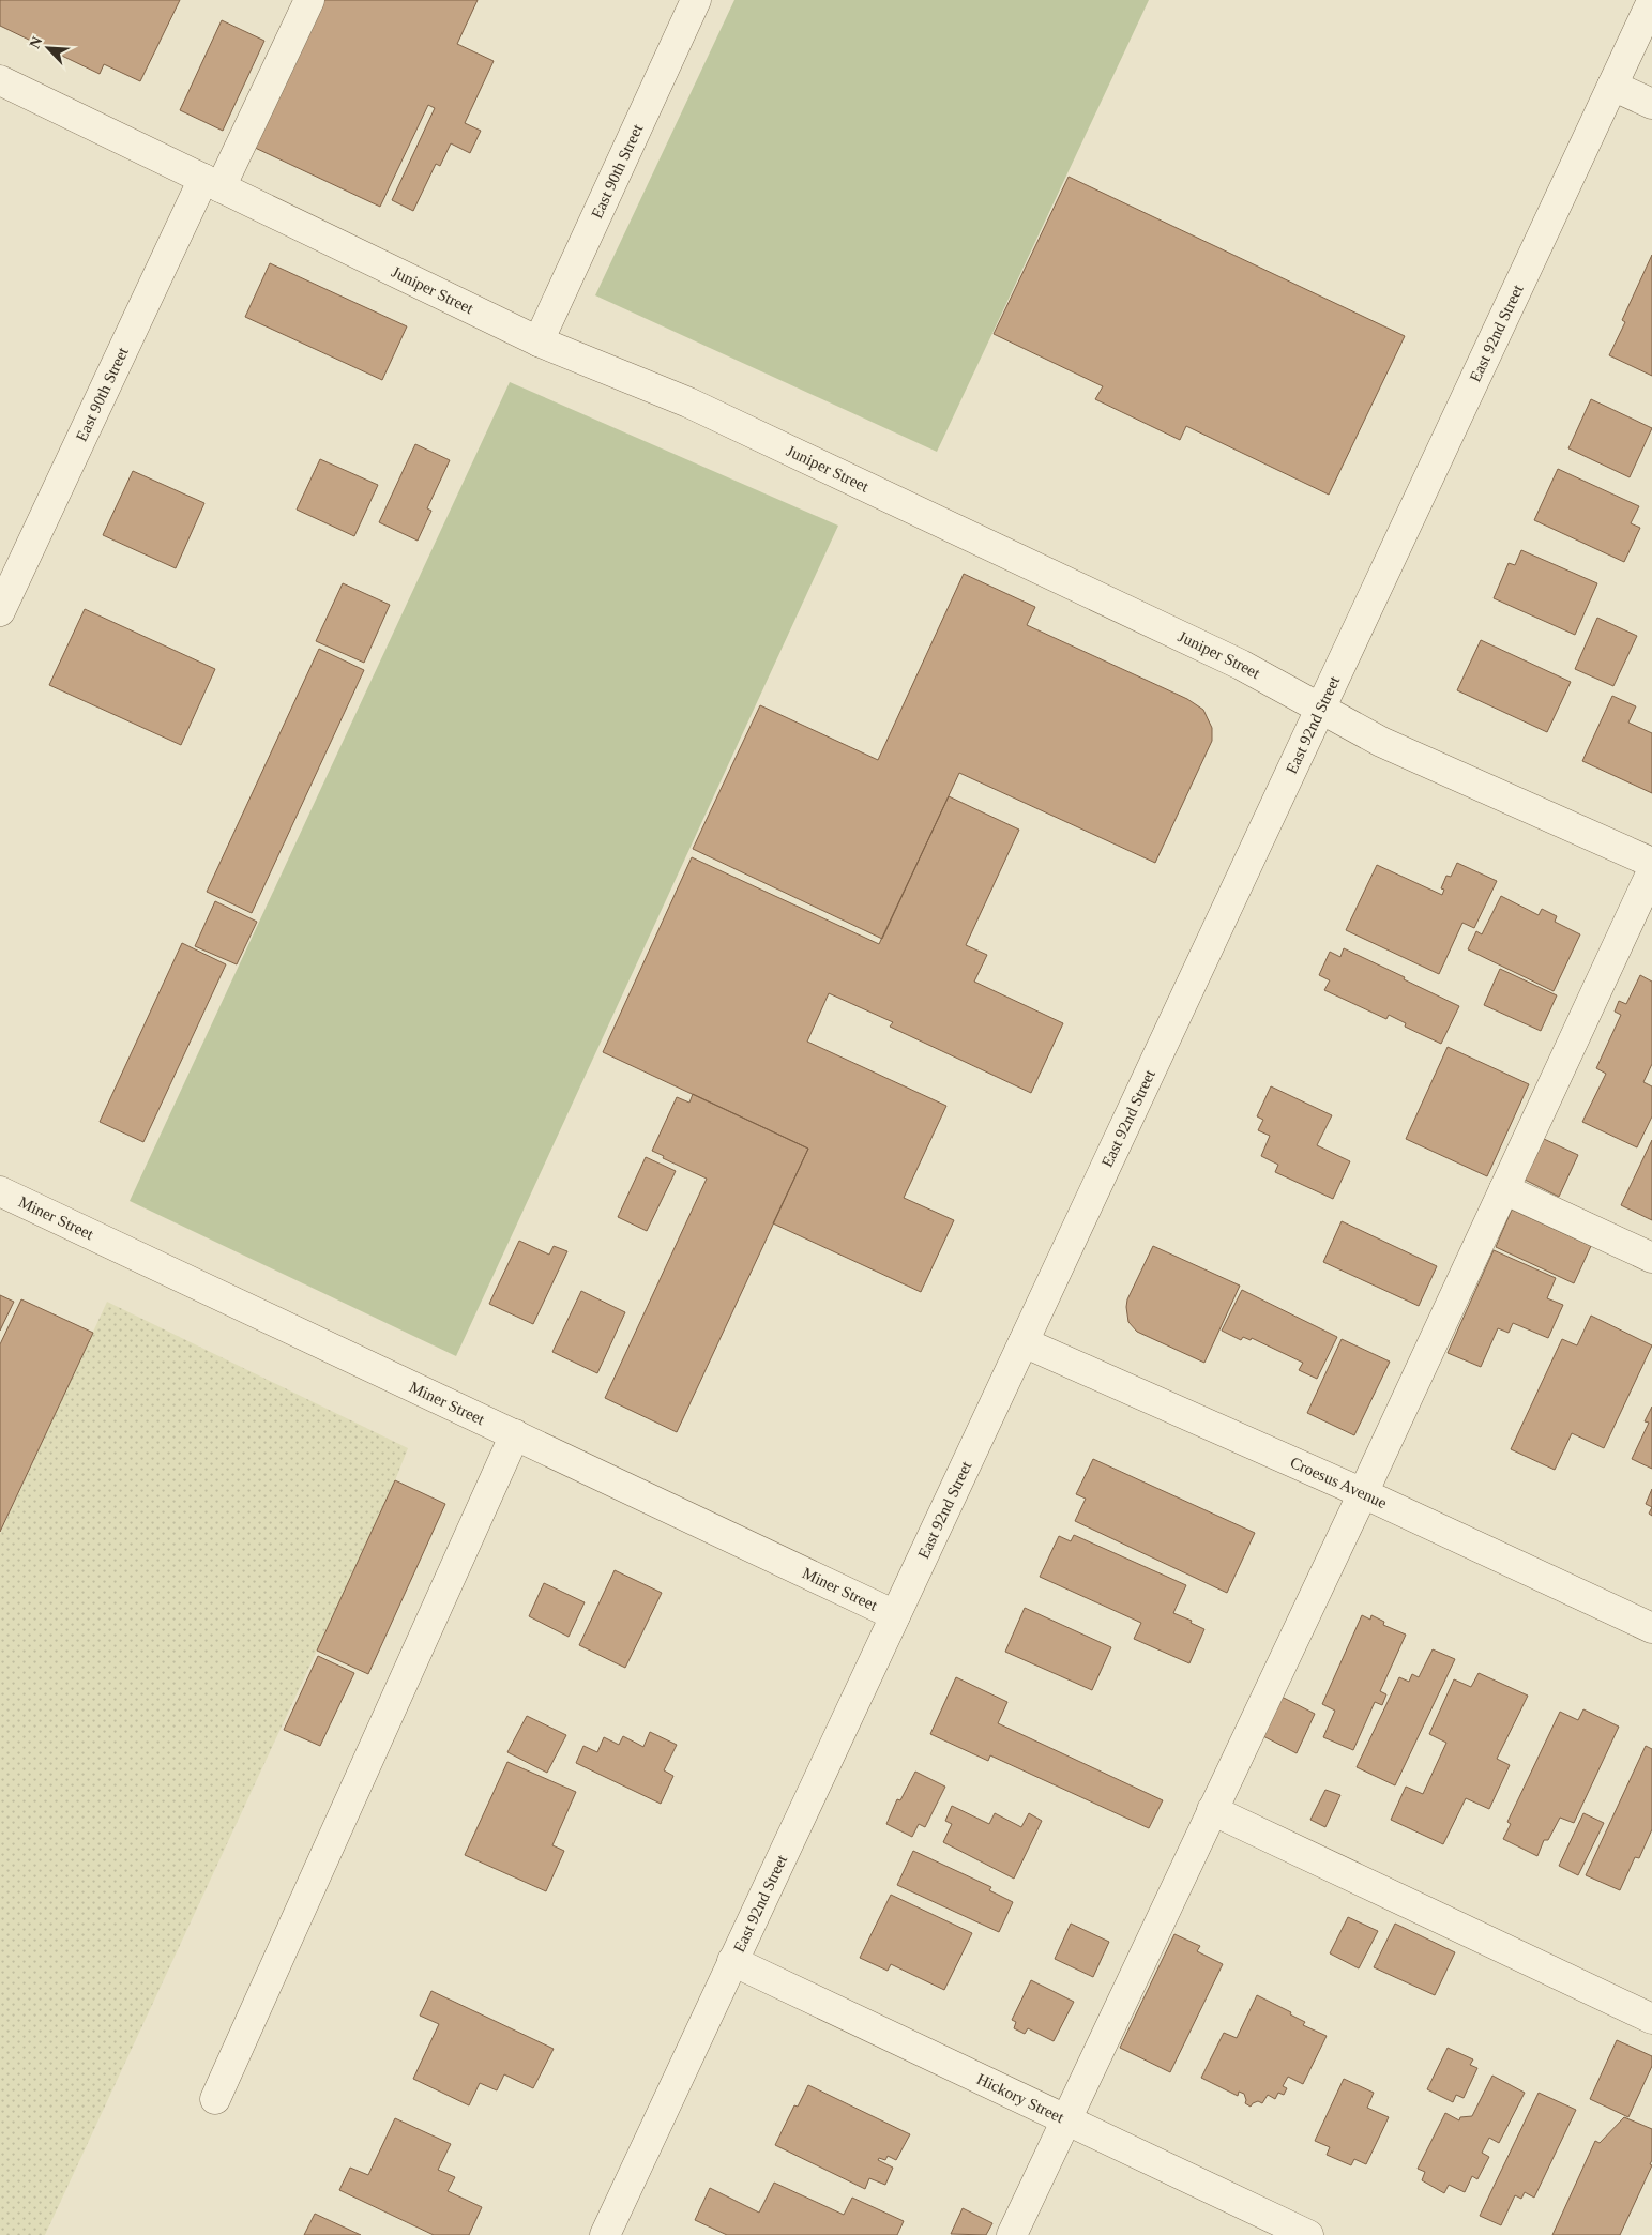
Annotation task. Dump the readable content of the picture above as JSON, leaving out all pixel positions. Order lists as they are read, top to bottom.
{
  "streets": {
    "street": [
      "East 90th Street",
      "Juniper Street",
      "East 92nd Street",
      "Miner Street",
      "Croesus Avenue",
      "Hickory Street"
    ]
  },
  "crossings": [
    ["East 90th Street", "Juniper Street"],
    ["Juniper Street", "East 92nd Street"],
    ["East 92nd Street", "Miner Street"],
    ["East 92nd Street", "Croesus Avenue"],
    ["East 92nd Street", "Hickory Street"]
  ],
  "north": "top left"
}
